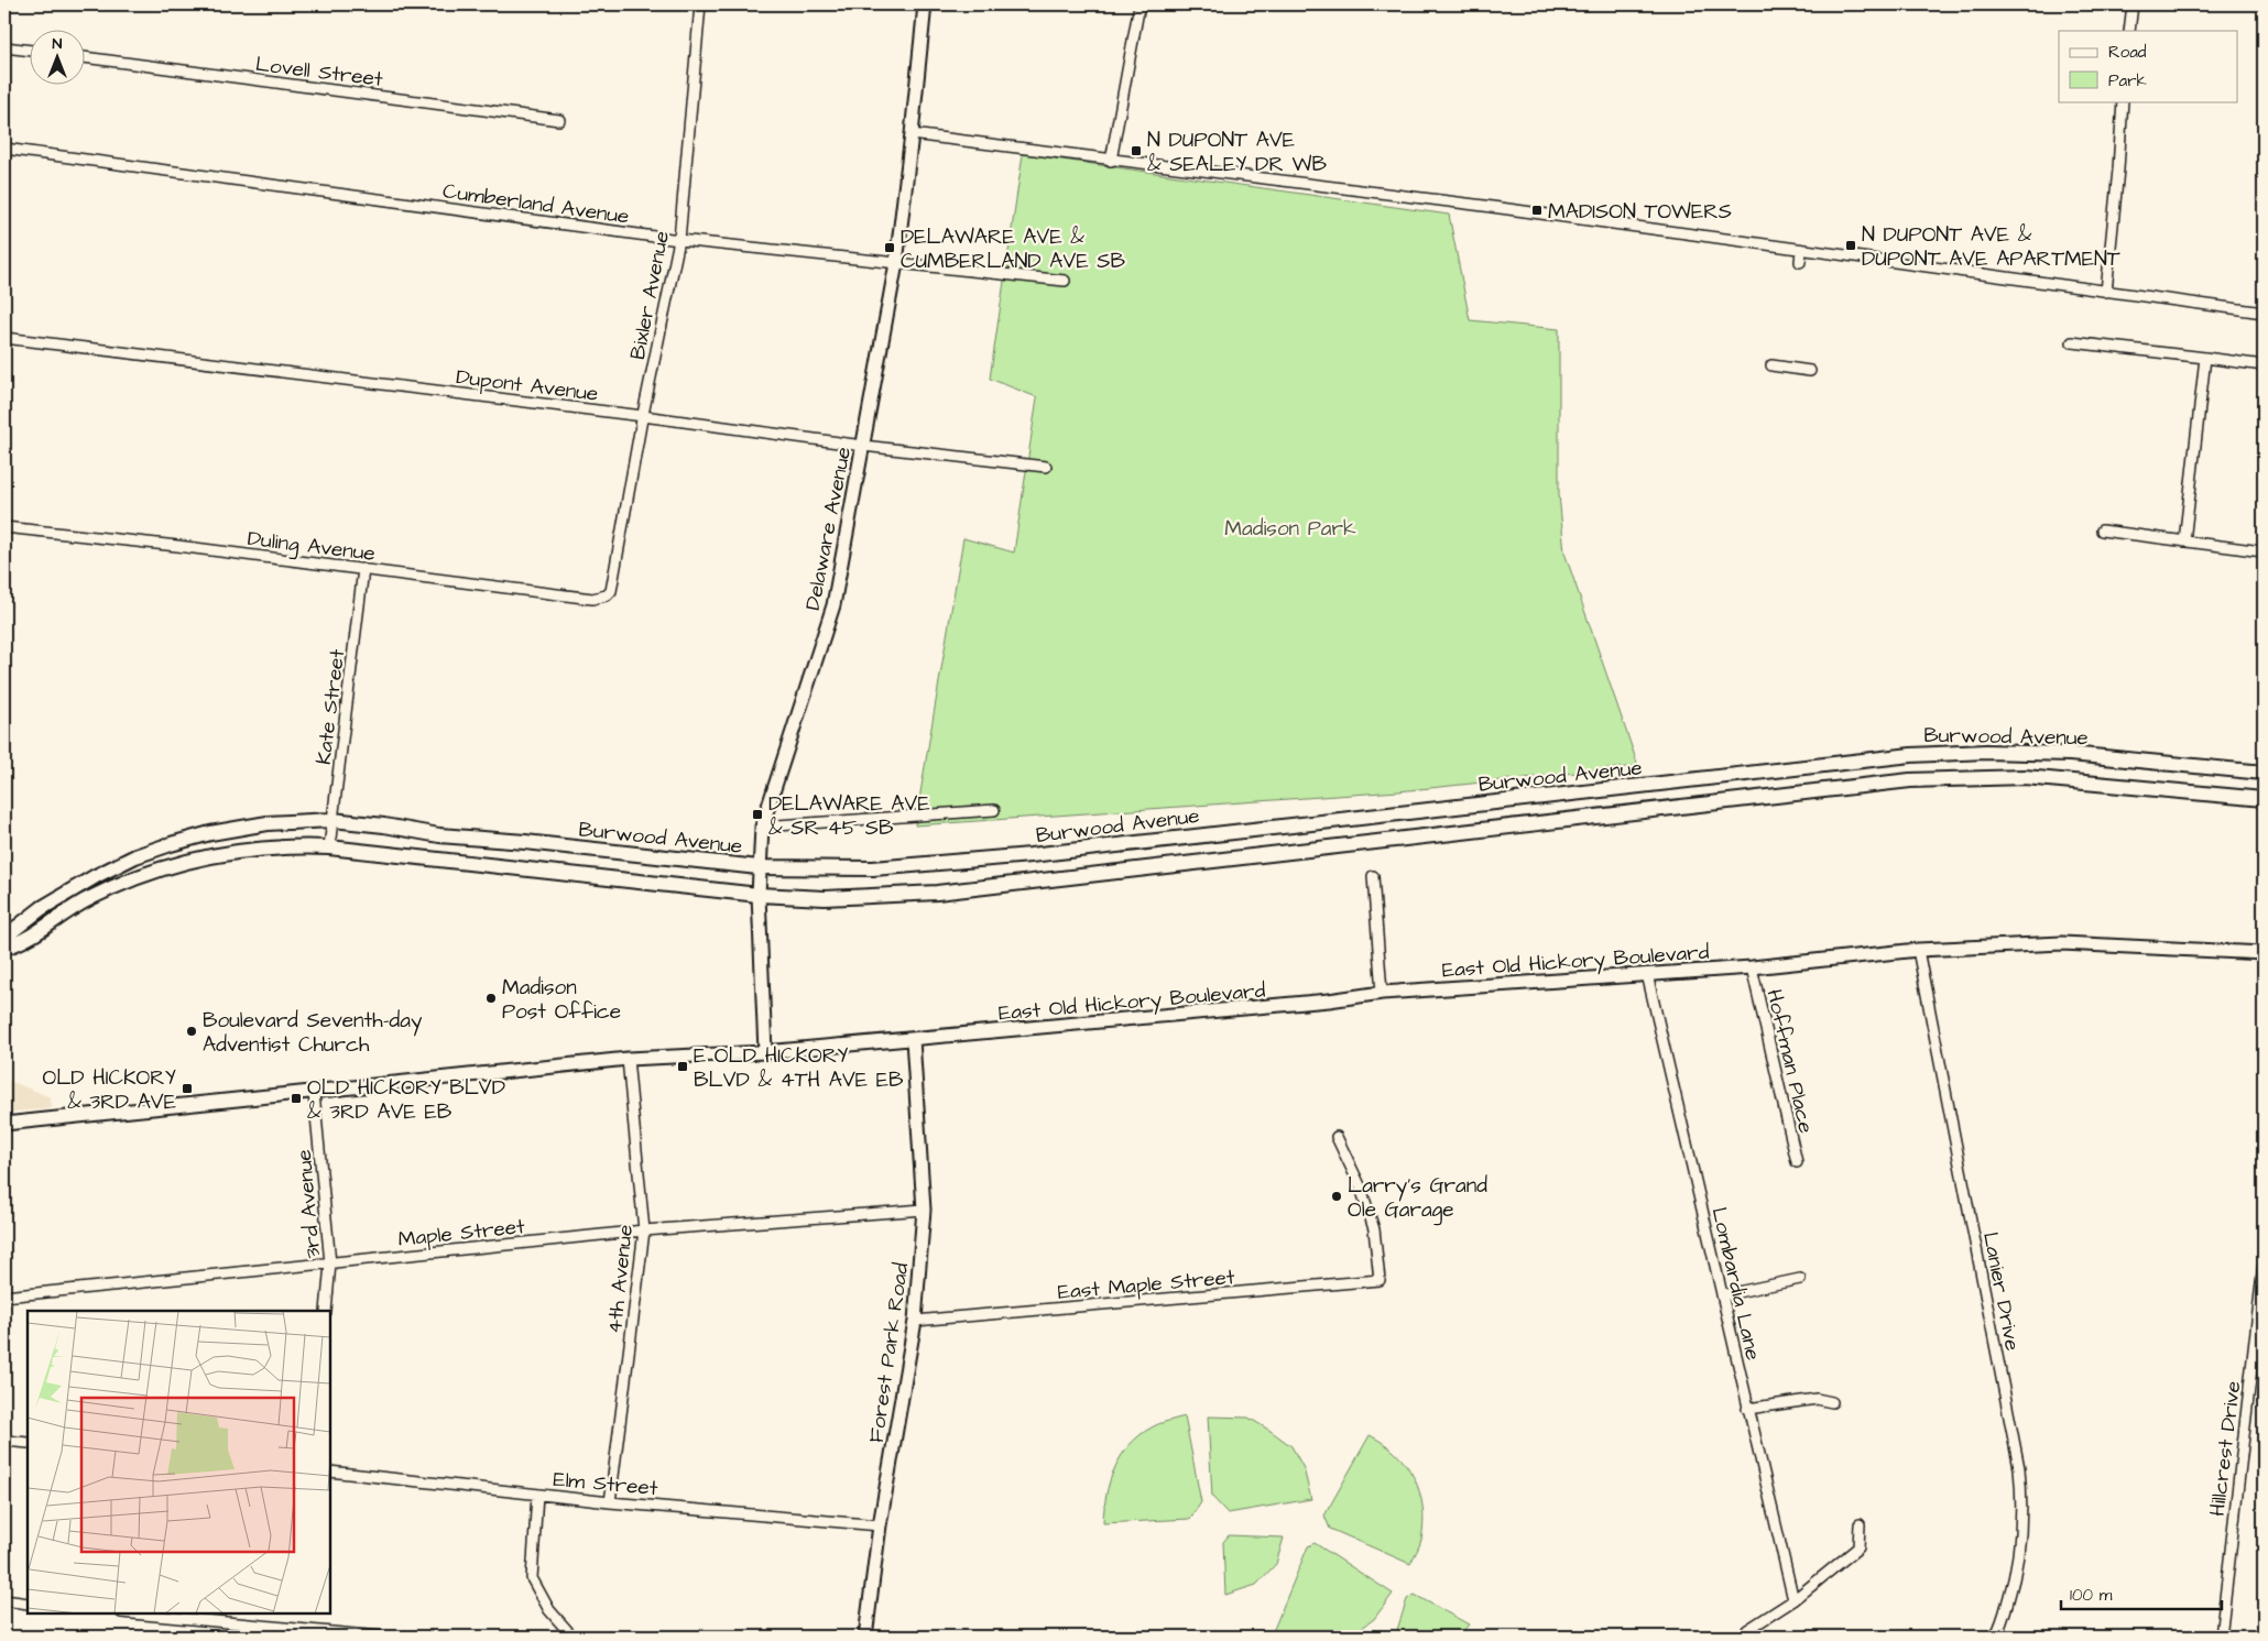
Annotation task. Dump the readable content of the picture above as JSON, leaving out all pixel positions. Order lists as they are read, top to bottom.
{
  "streets": {
    "main road": ["Burwood Avenue"],
    "street": [
      "Lovell Street",
      "Cumberland Avenue",
      "Bixler Avenue",
      "Dupont Avenue",
      "Delaware Avenue",
      "Duling Avenue",
      "Kate Street",
      "East Old Hickory Boulevard",
      "Hoffman Place",
      "3rd Avenue",
      "Maple Street",
      "4th Avenue",
      "East Maple Street",
      "Lombardia Lane",
      "Lanier Drive",
      "Forest Park Road",
      "Hillcrest Drive",
      "Elm Street"
    ]
  },
  "crossings": [
    ["Cumberland Avenue", "Bixler Avenue"],
    ["Cumberland Avenue", "Delaware Avenue"],
    ["Bixler Avenue", "Dupont Avenue"],
    ["Bixler Avenue", "Duling Avenue"],
    ["Dupont Avenue", "Delaware Avenue"],
    ["Delaware Avenue", "Burwood Avenue"],
    ["Delaware Avenue", "East Old Hickory Boulevard"],
    ["Duling Avenue", "Kate Street"],
    ["Kate Street", "Burwood Avenue"],
    ["East Old Hickory Boulevard", "Hoffman Place"],
    ["East Old Hickory Boulevard", "3rd Avenue"],
    ["East Old Hickory Boulevard", "4th Avenue"],
    ["East Old Hickory Boulevard", "Lombardia Lane"],
    ["East Old Hickory Boulevard", "Lanier Drive"],
    ["East Old Hickory Boulevard", "Forest Park Road"],
    ["3rd Avenue", "Maple Street"],
    ["Maple Street", "4th Avenue"],
    ["Maple Street", "Forest Park Road"],
    ["4th Avenue", "Elm Street"],
    ["East Maple Street", "Forest Park Road"],
    ["Forest Park Road", "Elm Street"]
  ],
  "parks": ["Madison Park"],
  "places": {
    "transit": [
      "N DUPONT AVE & SEALEY DR WB",
      "MADISON TOWERS",
      "N DUPONT AVE & DUPONT AVE APARTMENT",
      "DELAWARE AVE & CUMBERLAND AVE SB",
      "DELAWARE AVE & SR 45 SB",
      "E OLD HICKORY BLVD & 4TH AVE EB",
      "OLD HICKORY & 3RD AVE",
      "OLD HICKORY BLVD & 3RD AVE EB"
    ],
    "other": ["Madison Post Office", "Boulevard Seventh-day Adventist Church", "Larry's Grand Ole Garage"]
  },
  "legend": ["Road", "Park"],
  "scale_bar": "100 m",
  "north": "top"
}
